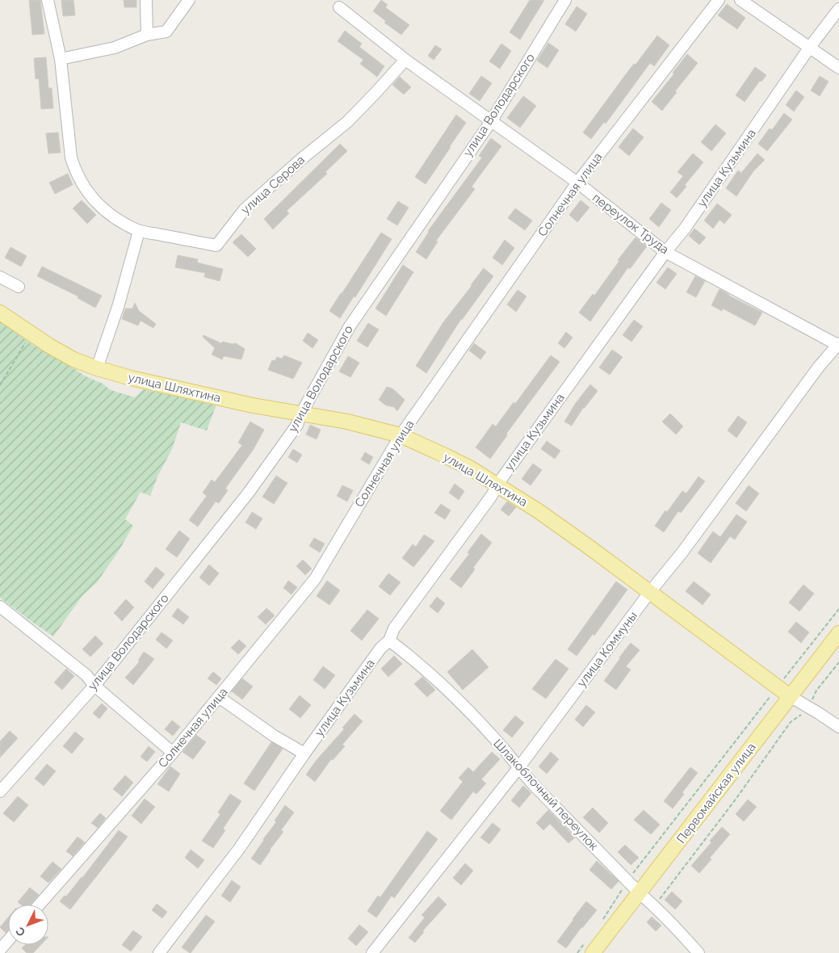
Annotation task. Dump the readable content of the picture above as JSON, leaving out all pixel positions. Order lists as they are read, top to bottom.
{
  "streets": {
    "main road": ["улица Шляхтина", "Первомайская улица"],
    "street": [
      "улица Володарского",
      "улица Кузьмина",
      "улица Серова",
      "Солнечная улица",
      "переулок Труда",
      "улица Коммуны",
      "Шлакоблочный переулок"
    ]
  },
  "crossings": [
    ["улица Володарского", "переулок Труда"],
    ["улица Володарского", "улица Шляхтина"],
    ["улица Кузьмина", "переулок Труда"],
    ["улица Кузьмина", "улица Шляхтина"],
    ["улица Кузьмина", "Шлакоблочный переулок"],
    ["улица Серова", "переулок Труда"],
    ["Солнечная улица", "переулок Труда"],
    ["Солнечная улица", "улица Шляхтина"],
    ["переулок Труда", "улица Коммуны"],
    ["улица Шляхтина", "улица Коммуны"],
    ["улица Шляхтина", "Первомайская улица"],
    ["улица Коммуны", "Шлакоблочный переулок"],
    ["Первомайская улица", "Шлакоблочный переулок"]
  ],
  "north": "bottom left"
}
